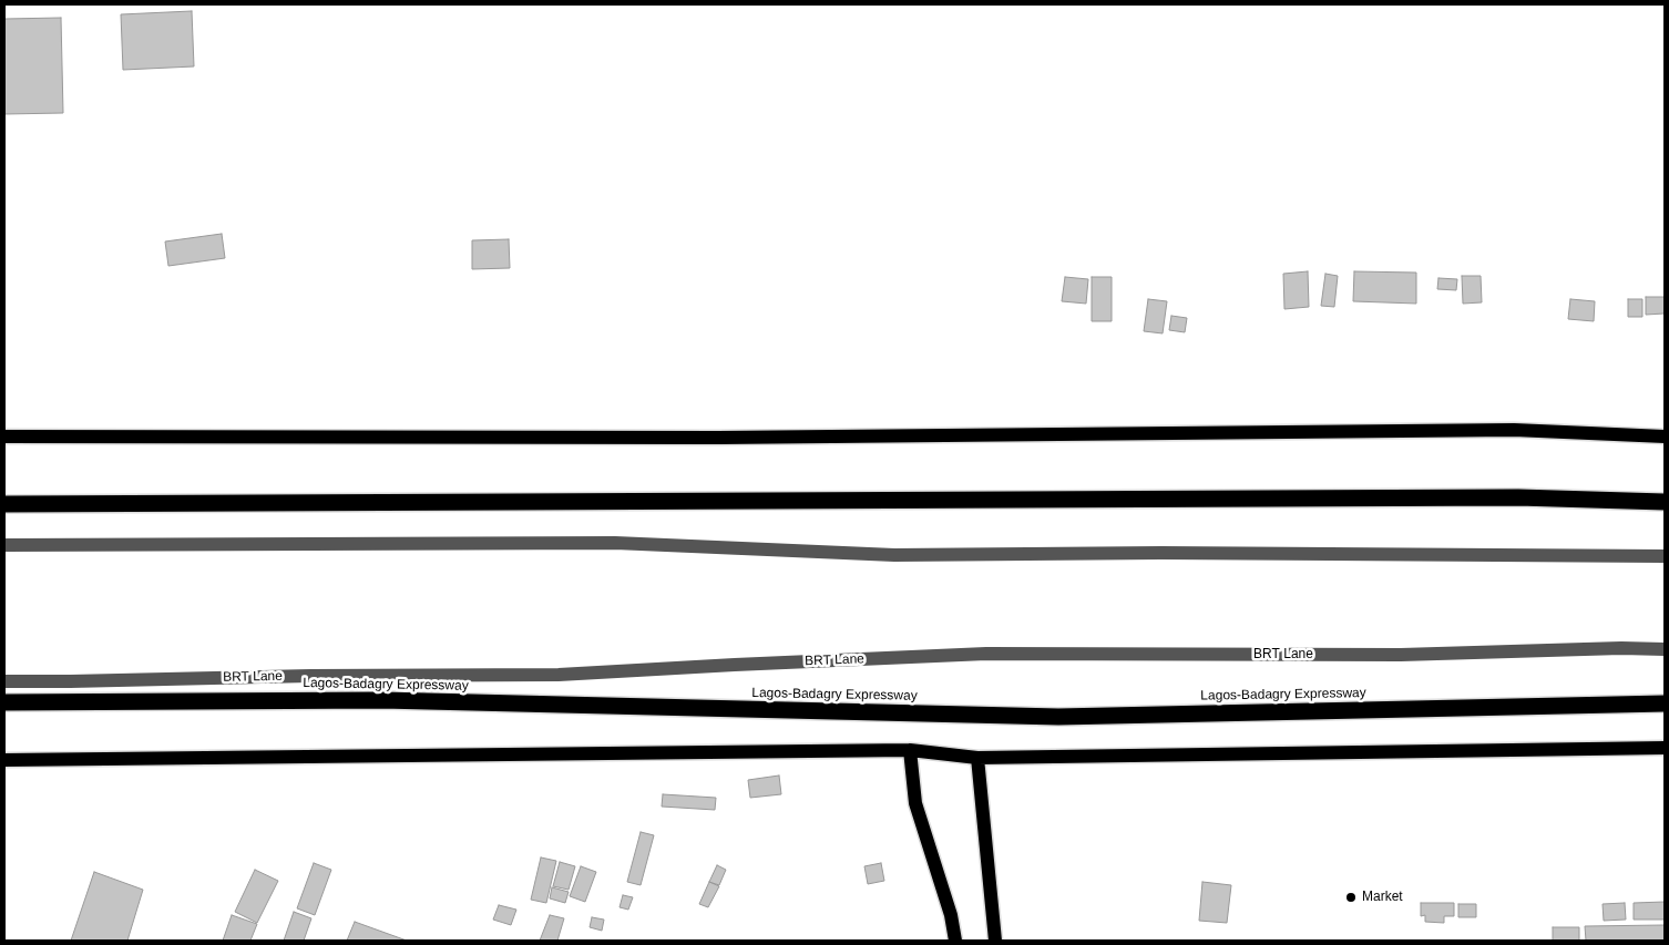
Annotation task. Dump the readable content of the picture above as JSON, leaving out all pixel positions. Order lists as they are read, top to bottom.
{
  "streets": {
    "highway": ["Lagos-Badagry Expressway"],
    "lane": ["BRT Lane"]
  },
  "places": ["Market"]
}
